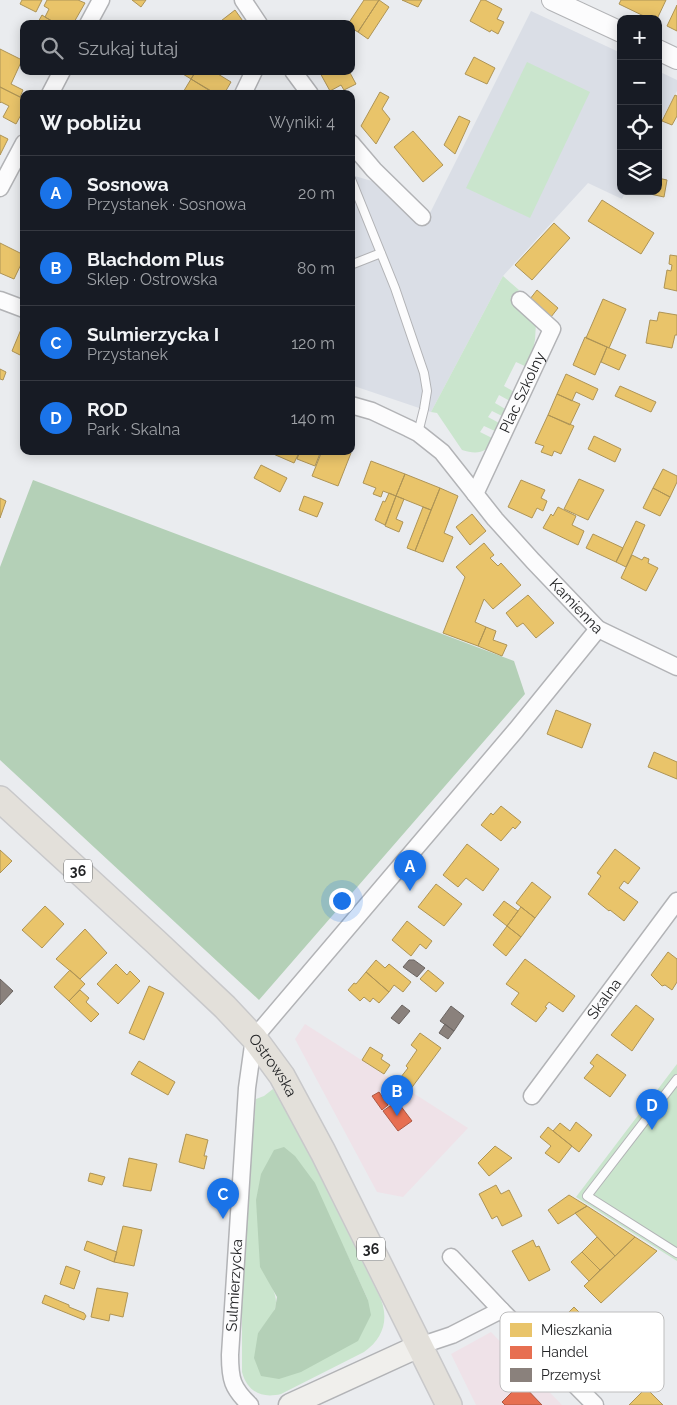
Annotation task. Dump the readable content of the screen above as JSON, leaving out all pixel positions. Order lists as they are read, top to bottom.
{
  "streets": {
    "main road": ["36", "Ostrowska"],
    "street": [
      "Plac Szkolny",
      "Kamienna",
      "Skalna",
      "Sulmierzycka"
    ]
  },
  "crossings": [
    ["Plac Szkolny", "Kamienna"],
    ["Ostrowska", "Sulmierzycka"]
  ],
  "legend": ["Mieszkania", "Handel", "Przemysł"],
  "page": {
    "map_buttons": ["+", "−"],
    "search": "Szukaj tutaj",
    "heading": ["W pobliżu", "Wyniki: 4"],
    "list": [
      {
        "mark": "A",
        "name": "Sosnowa",
        "note": "Przystanek · Sosnowa",
        "value": "20 m"
      },
      {
        "mark": "B",
        "name": "Blachdom Plus",
        "note": "Sklep · Ostrowska",
        "value": "80 m"
      },
      {
        "mark": "C",
        "name": "Sulmierzycka I",
        "note": "Przystanek",
        "value": "120 m"
      },
      {
        "mark": "D",
        "name": "ROD",
        "note": "Park · Skalna",
        "value": "140 m"
      }
    ],
    "pins": [
      "A",
      "B",
      "D",
      "C"
    ]
  }
}
